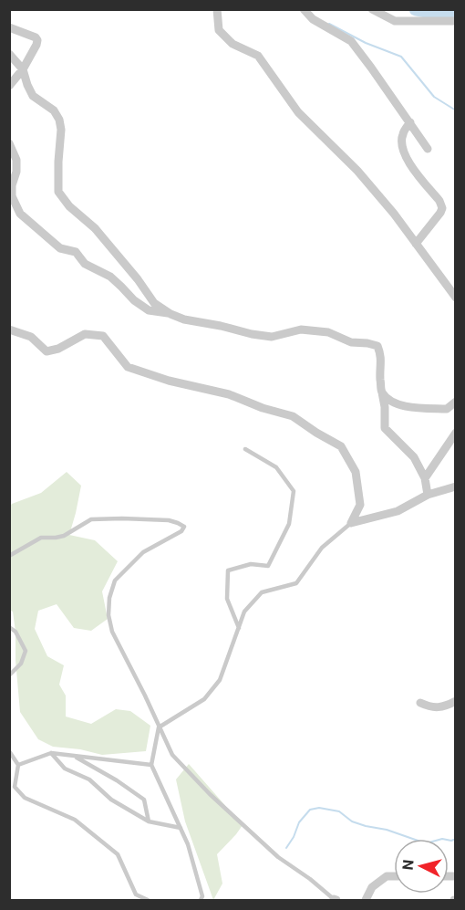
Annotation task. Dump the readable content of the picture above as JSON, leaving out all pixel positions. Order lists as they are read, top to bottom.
{
  "north": "left"
}
